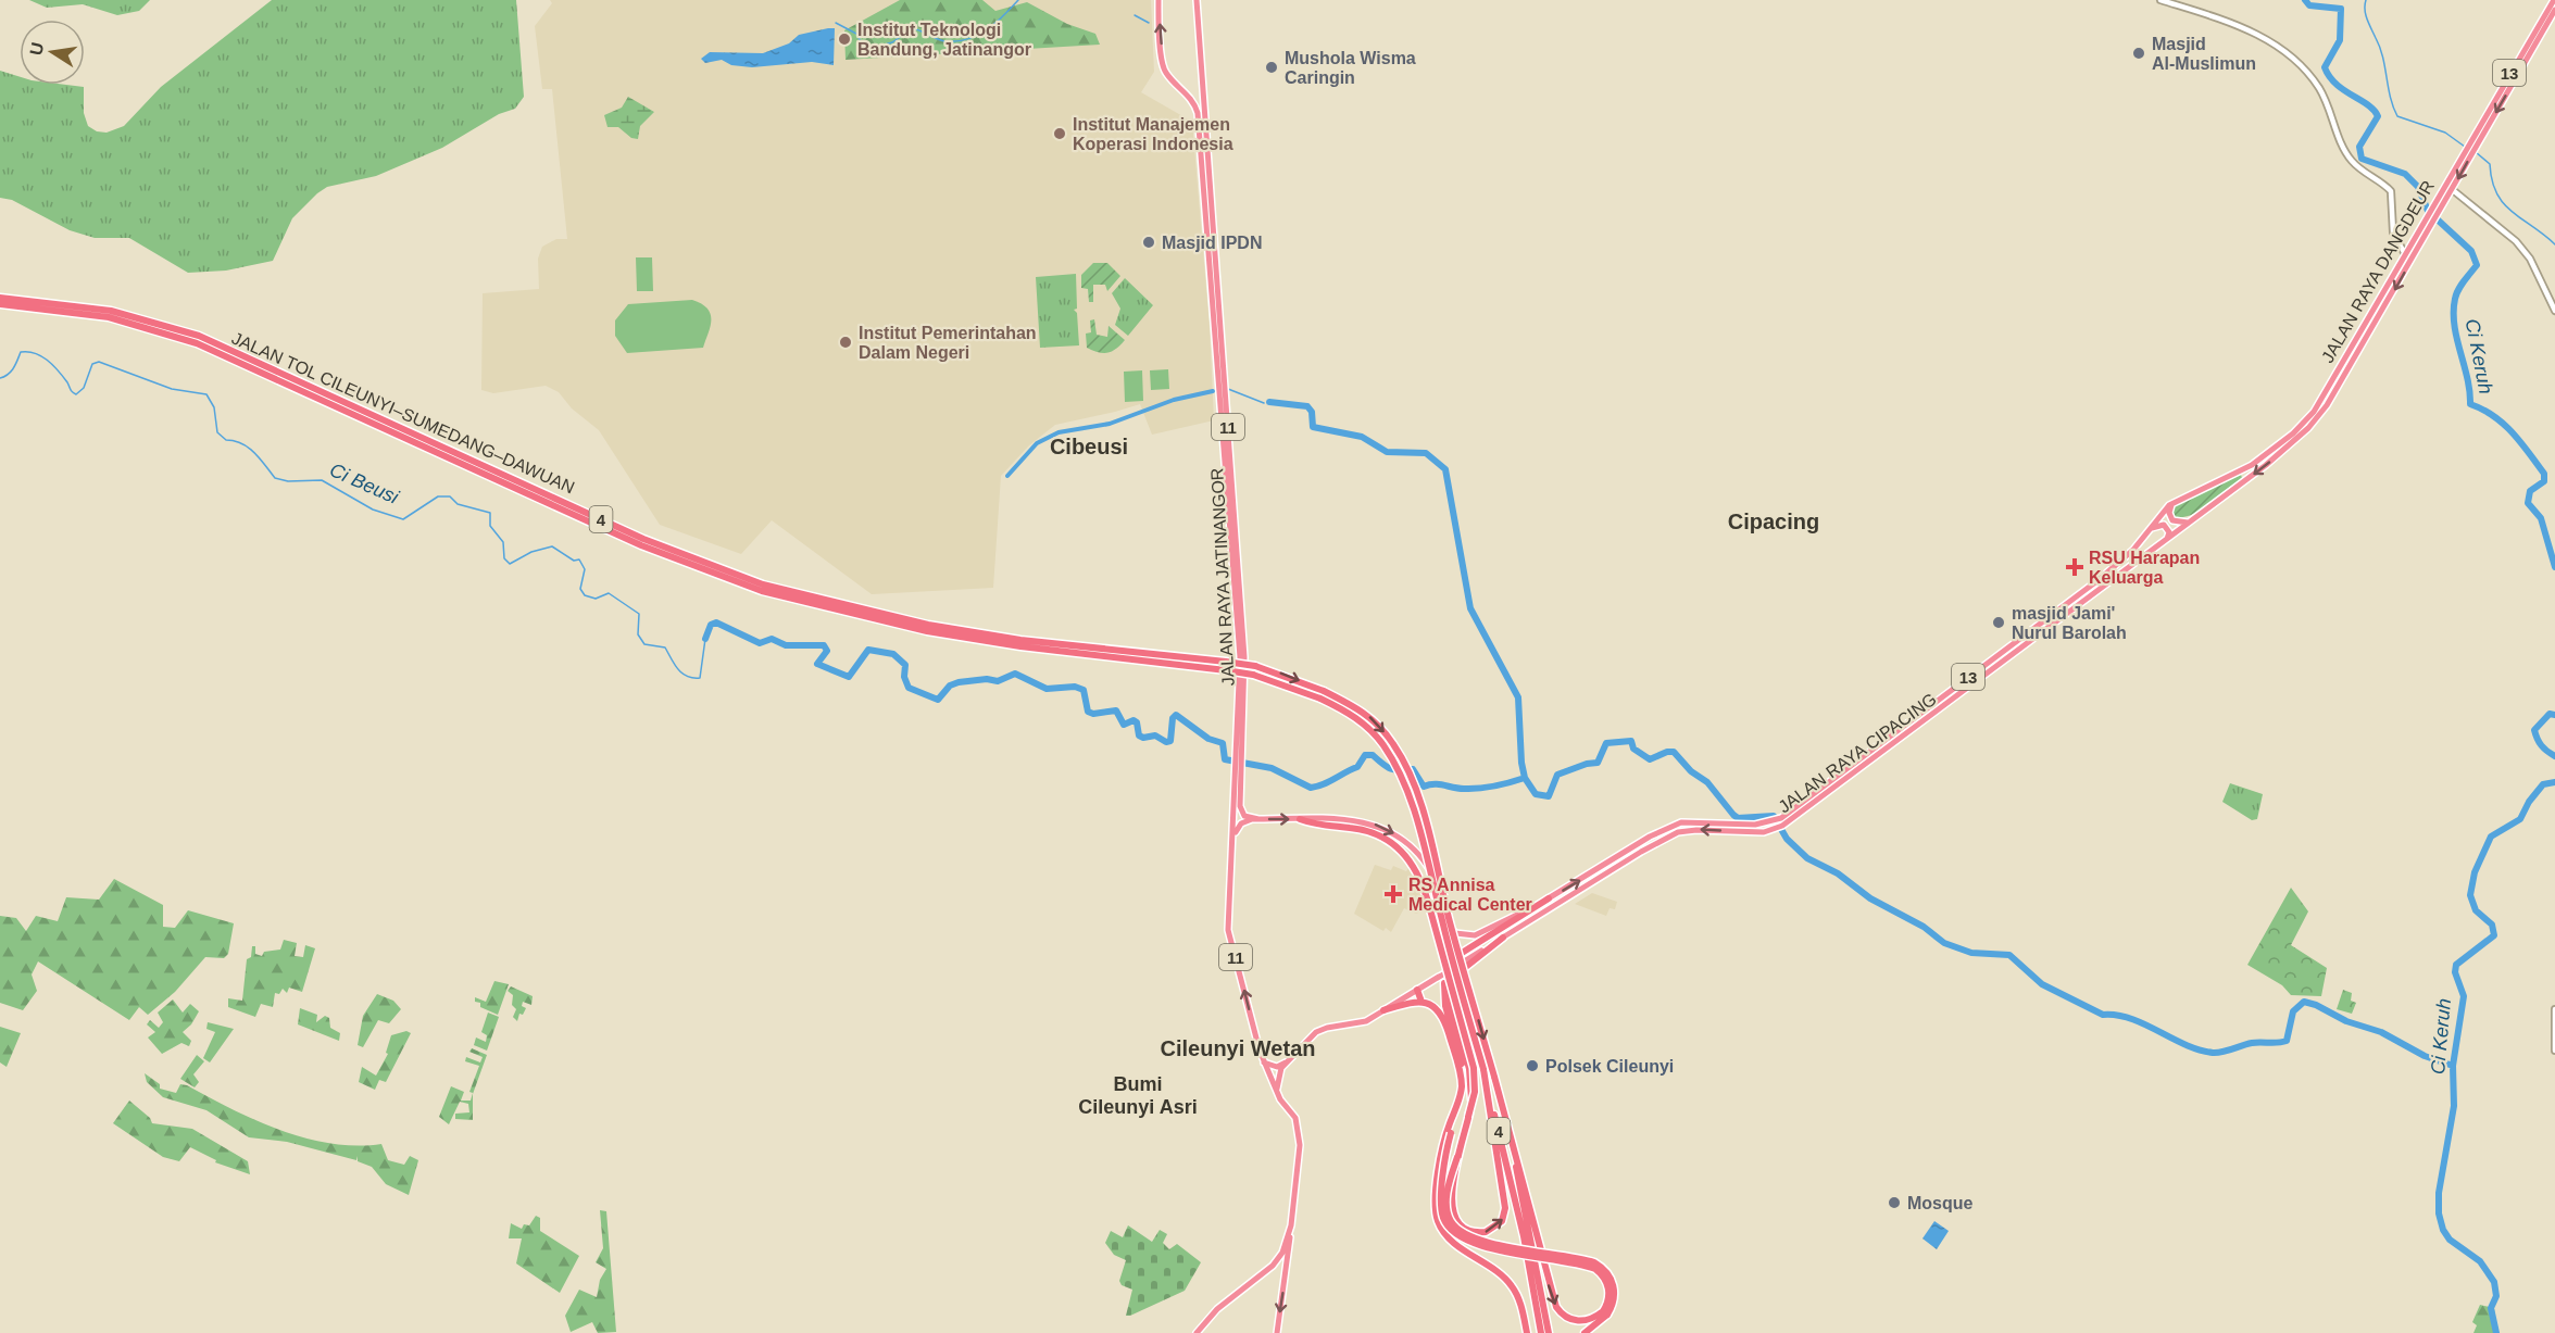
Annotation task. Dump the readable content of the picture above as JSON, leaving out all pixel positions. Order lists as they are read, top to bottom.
{
  "streets": {
    "highway": [
      "13",
      "JALAN RAYA DANGDEUR",
      "JALAN TOL CILEUNYI–SUMEDANG–DAWUAN",
      "11",
      "4",
      "JALAN RAYA JATINANGOR",
      "JALAN RAYA CIPACING"
    ]
  },
  "crossings": [
    ["13", "JALAN RAYA DANGDEUR"],
    ["13", "JALAN RAYA CIPACING"],
    ["11", "JALAN RAYA JATINANGOR"]
  ],
  "districts": [
    "Cibeusi",
    "Cipacing",
    "Cileunyi Wetan",
    "Bumi Cileunyi Asri"
  ],
  "water": ["Ci Keruh", "Ci Beusi"],
  "places": {
    "other": [
      "Institut Teknologi Bandung, Jatinangor",
      "Masjid Al-Muslimun",
      "Mushola Wisma Caringin",
      "Institut Manajemen Koperasi Indonesia",
      "Masjid IPDN",
      "Institut Pemerintahan Dalam Negeri",
      "masjid Jami' Nurul Barolah",
      "Polsek Cileunyi",
      "Mosque"
    ],
    "health": ["RSU Harapan Keluarga", "RS Annisa Medical Center"]
  },
  "north": "left"
}
